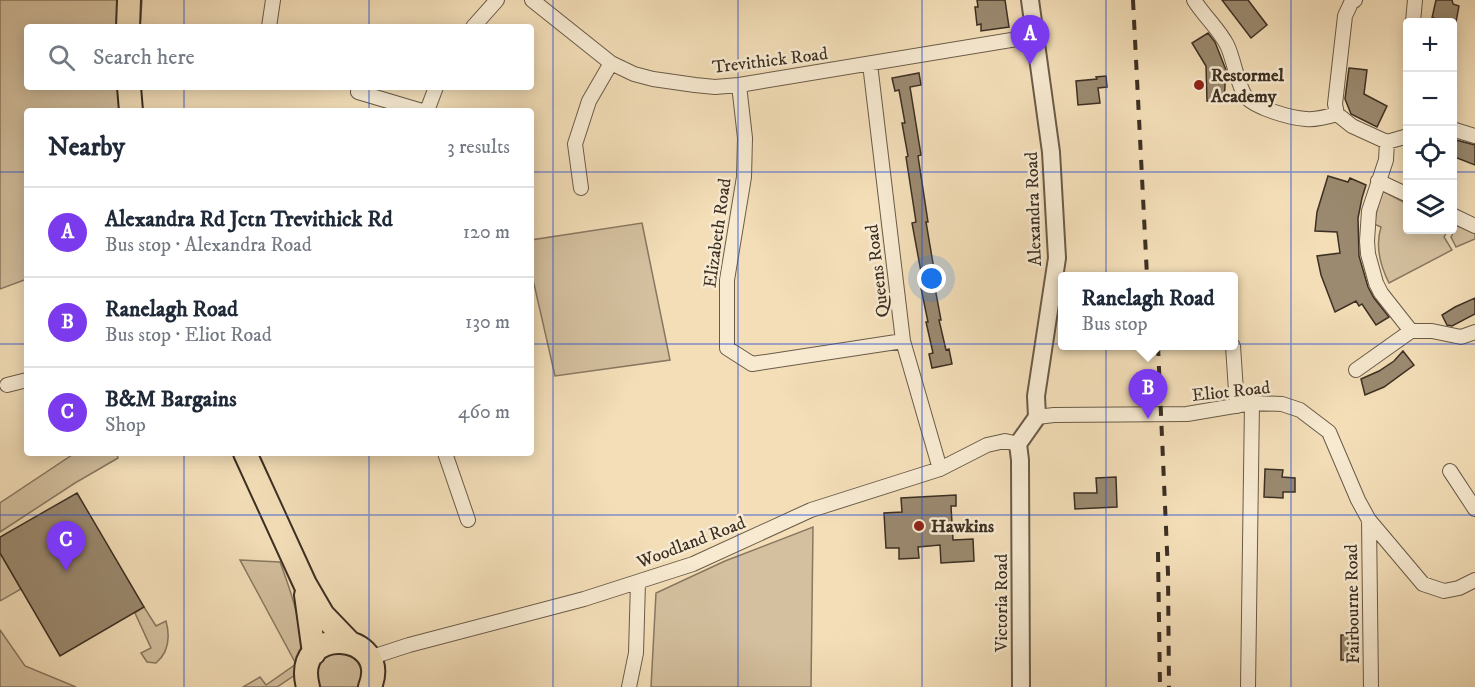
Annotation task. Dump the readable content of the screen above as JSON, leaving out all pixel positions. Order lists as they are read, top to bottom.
{
  "streets": {
    "street": [
      "Trevithick Road",
      "Alexandra Road",
      "Elizabeth Road",
      "Queens Road",
      "Eliot Road",
      "Woodland Road",
      "Victoria Road",
      "Fairbourne Road"
    ]
  },
  "crossings": [
    ["Trevithick Road", "Alexandra Road"],
    ["Trevithick Road", "Elizabeth Road"],
    ["Trevithick Road", "Queens Road"],
    ["Alexandra Road", "Eliot Road"],
    ["Elizabeth Road", "Queens Road"],
    ["Queens Road", "Woodland Road"],
    ["Eliot Road", "Fairbourne Road"],
    ["Woodland Road", "Victoria Road"]
  ],
  "places": ["Restormel Academy", "Hawkins"],
  "page": {
    "pins": ["A", "B", "C"],
    "map_buttons": ["+", "−"],
    "search": "Search here",
    "heading": ["Nearby", "3 results"],
    "list": [
      {
        "mark": "A",
        "name": "Alexandra Rd Jctn Trevithick Rd",
        "note": "Bus stop · Alexandra Road",
        "value": "120 m"
      },
      {
        "mark": "B",
        "name": "Ranelagh Road",
        "note": "Bus stop · Eliot Road",
        "value": "130 m"
      },
      {
        "mark": "C",
        "name": "B&M Bargains",
        "note": "Shop",
        "value": "460 m"
      }
    ],
    "popup": ["Ranelagh Road", "Bus stop"]
  }
}
